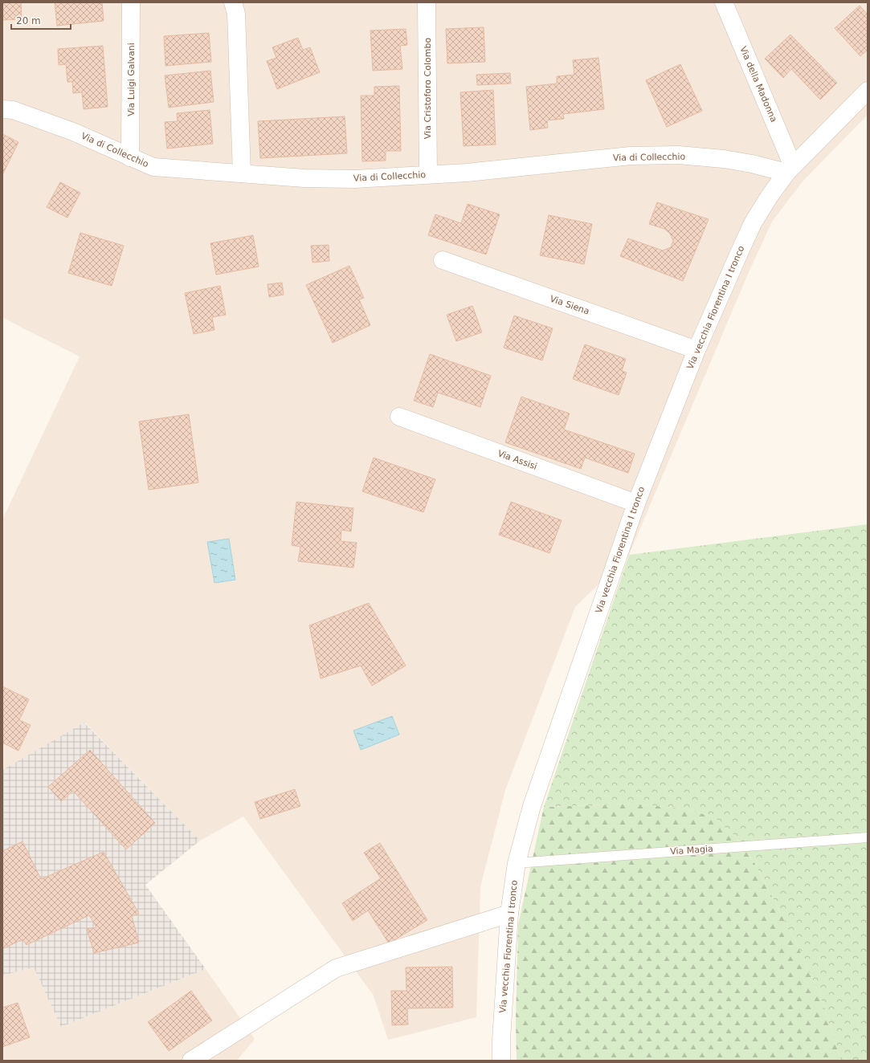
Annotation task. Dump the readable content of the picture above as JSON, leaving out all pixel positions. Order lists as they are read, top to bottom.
{
  "streets": {
    "street": [
      "Via Luigi Galvani",
      "Via della Madonna",
      "Via Cristoforo Colombo",
      "Via di Collecchio",
      "Via Siena",
      "Via vecchia Fiorentina I tronco",
      "Via Assisi"
    ],
    "lane": ["Via Magia"]
  },
  "crossings": [
    ["Via Luigi Galvani", "Via di Collecchio"],
    ["Via della Madonna", "Via di Collecchio"],
    ["Via della Madonna", "Via vecchia Fiorentina I tronco"],
    ["Via Cristoforo Colombo", "Via di Collecchio"],
    ["Via di Collecchio", "Via vecchia Fiorentina I tronco"],
    ["Via Siena", "Via vecchia Fiorentina I tronco"],
    ["Via vecchia Fiorentina I tronco", "Via Assisi"],
    ["Via vecchia Fiorentina I tronco", "Via Magia"]
  ],
  "scale_bar": "20 m"
}
